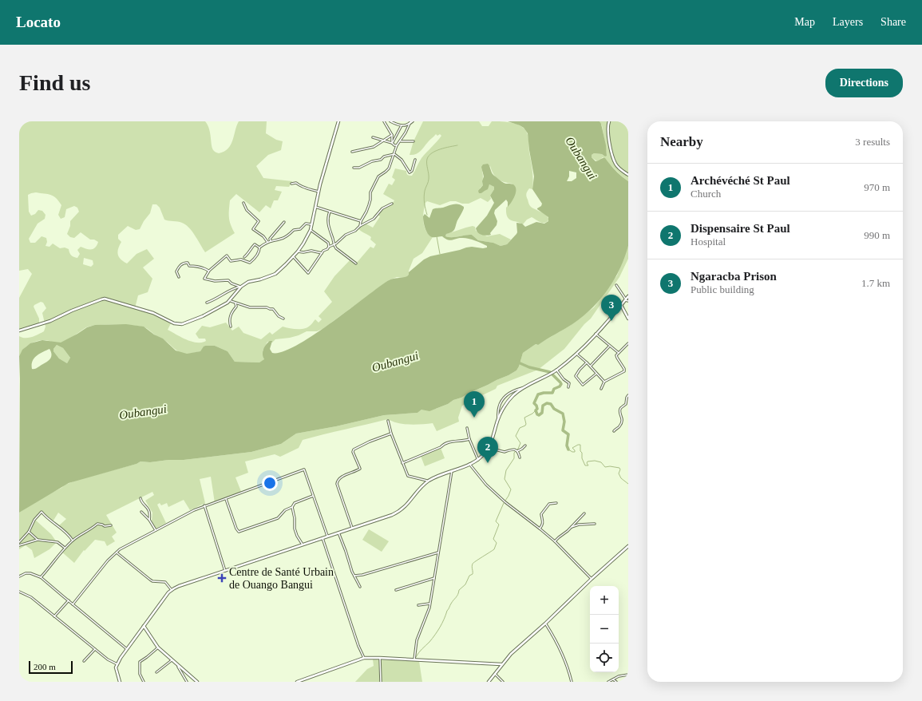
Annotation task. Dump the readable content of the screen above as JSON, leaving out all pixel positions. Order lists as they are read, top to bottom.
{
  "water": ["Oubangui"],
  "places": {
    "health": ["Centre de Santé Urbain de Ouango Bangui"]
  },
  "scale_bar": "200 m",
  "page": {
    "header": "Locato",
    "nav": ["Map", "Layers", "Share"],
    "buttons": "Directions",
    "title": "Find us",
    "heading": ["Nearby", "3 results"],
    "list": [
      {
        "mark": "1",
        "name": "Archévéché St Paul",
        "note": "Church",
        "value": "970 m"
      },
      {
        "mark": "2",
        "name": "Dispensaire St Paul",
        "note": "Hospital",
        "value": "990 m"
      },
      {
        "mark": "3",
        "name": "Ngaracba Prison",
        "note": "Public building",
        "value": "1.7 km"
      }
    ],
    "pins": ["3", "1", "2"],
    "map_buttons": ["+", "−"],
    "scale": "200 m"
  }
}
